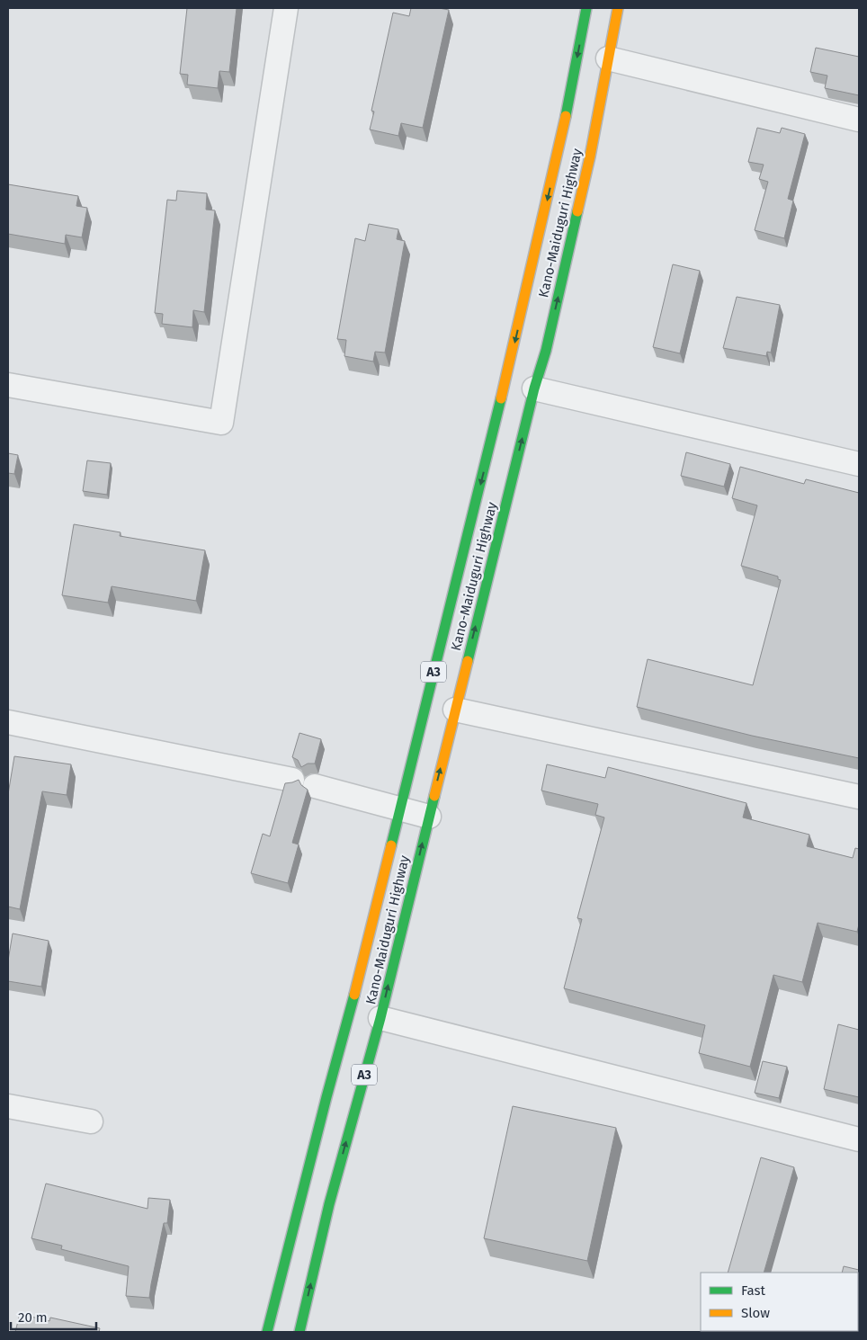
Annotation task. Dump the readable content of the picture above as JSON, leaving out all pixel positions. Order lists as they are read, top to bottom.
{
  "streets": {
    "highway": ["Kano-Maiduguri Highway", "A3"]
  },
  "legend": ["Fast", "Slow"],
  "scale_bar": "20 m"
}
